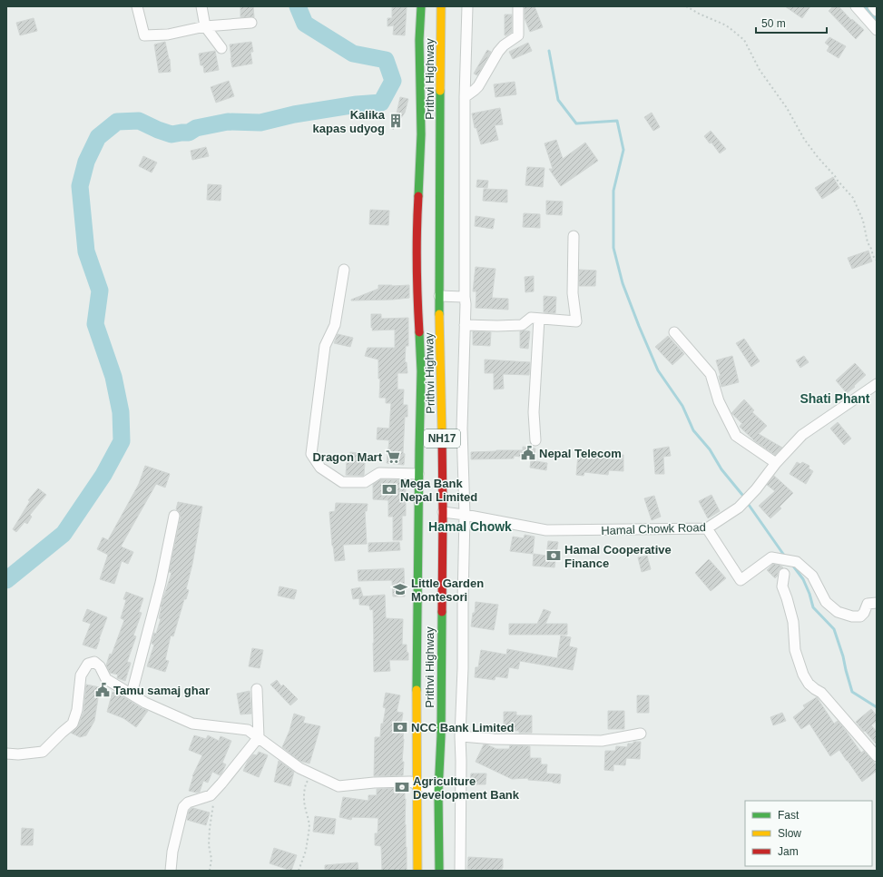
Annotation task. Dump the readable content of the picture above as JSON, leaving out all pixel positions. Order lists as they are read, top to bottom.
{
  "streets": {
    "main road": ["Prithvi Highway", "NH17"],
    "street": ["Hamal Chowk Road"]
  },
  "crossings": [
    ["Prithvi Highway", "Hamal Chowk Road"]
  ],
  "districts": ["Shati Phant", "Hamal Chowk"],
  "places": {
    "building": ["Kalika kapas udyog"],
    "public building": ["Nepal Telecom", "Tamu samaj ghar"],
    "supermarket": ["Dragon Mart"],
    "bank": [
      "Mega Bank Nepal Limited",
      "Hamal Cooperative Finance",
      "NCC Bank Limited",
      "Agriculture Development Bank"
    ],
    "school or university": ["Little Garden Montesori"]
  },
  "legend": ["Fast", "Slow", "Jam"],
  "scale_bar": "50 m"
}
